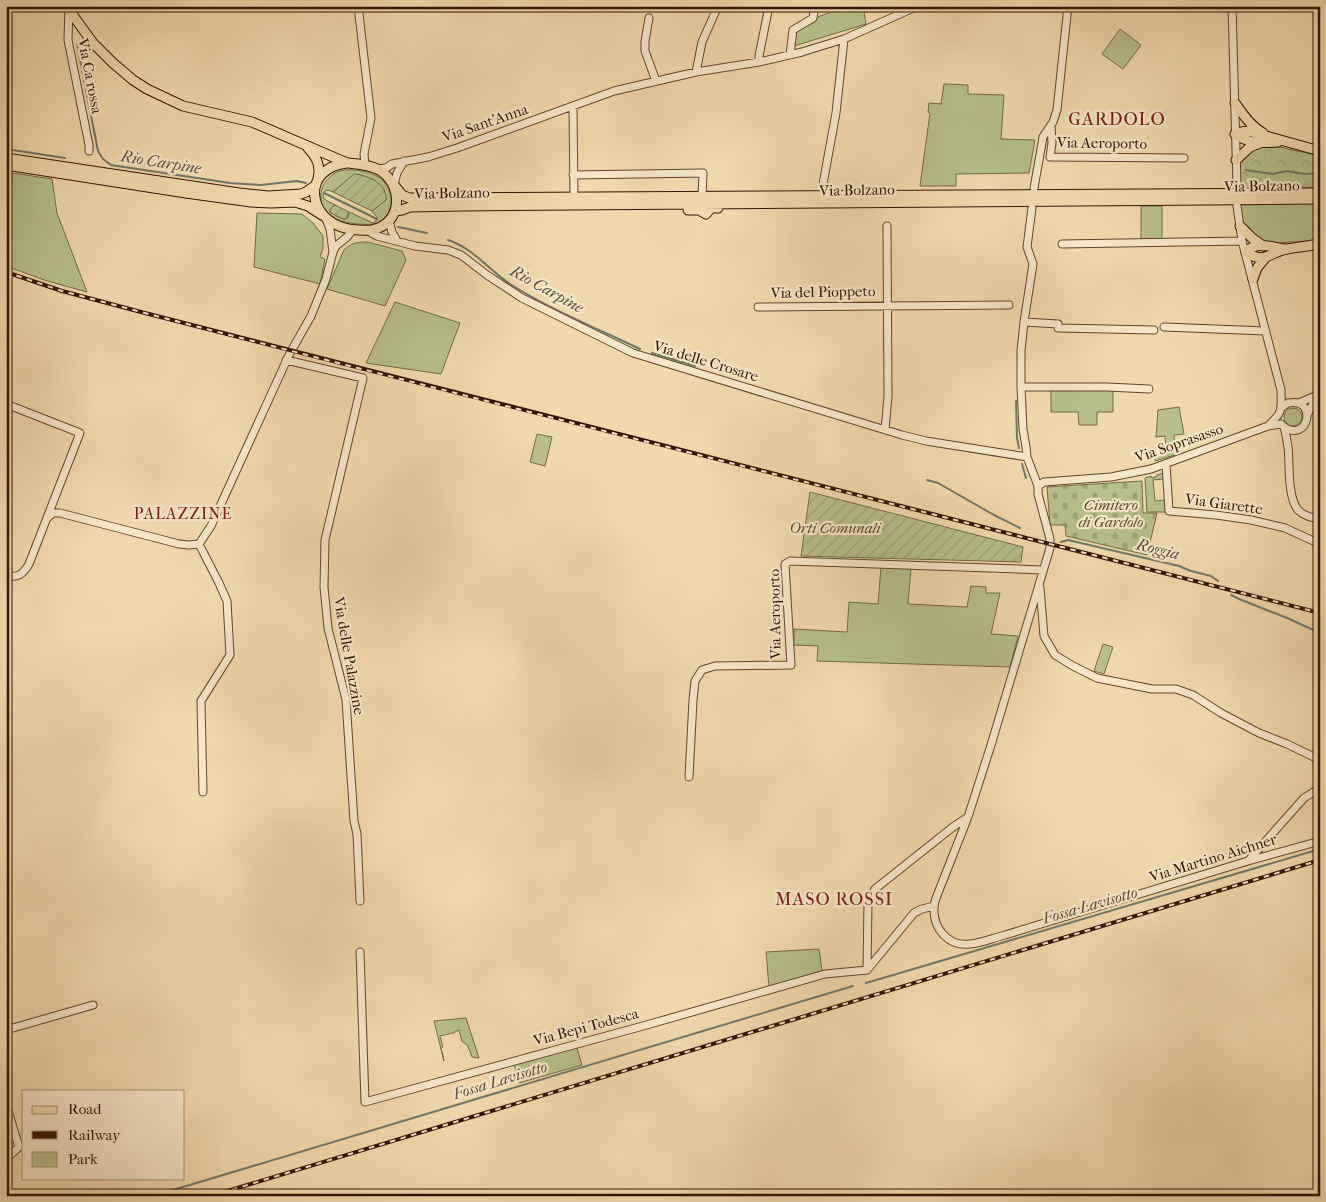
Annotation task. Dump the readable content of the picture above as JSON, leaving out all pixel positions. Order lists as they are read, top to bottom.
{
  "streets": {
    "main road": ["Via Bolzano"],
    "street": [
      "Via Ca rossa",
      "Via Sant'Anna",
      "Via Aeroporto",
      "Via del Pioppeto",
      "Via delle Crosare",
      "Via Soprasasso",
      "Via Giarette",
      "Via delle Palazzine",
      "Via Martino Aichner",
      "Via Bepi Todesca"
    ]
  },
  "crossings": [
    ["Via Sant'Anna", "Via Bolzano"],
    ["Via Sant'Anna", "Via delle Crosare"],
    ["Via Bolzano", "Via delle Crosare"],
    ["Via del Pioppeto", "Via delle Crosare"],
    ["Via Soprasasso", "Via Giarette"]
  ],
  "districts": ["GARDOLO", "PALAZZINE", "MASO ROSSI"],
  "water": ["Rio Carpine", "Roggia", "Fossa Lavisotto"],
  "parks": ["Cimitero di Gardolo", "Orti Comunali"],
  "legend": ["Road", "Railway", "Park"]
}
